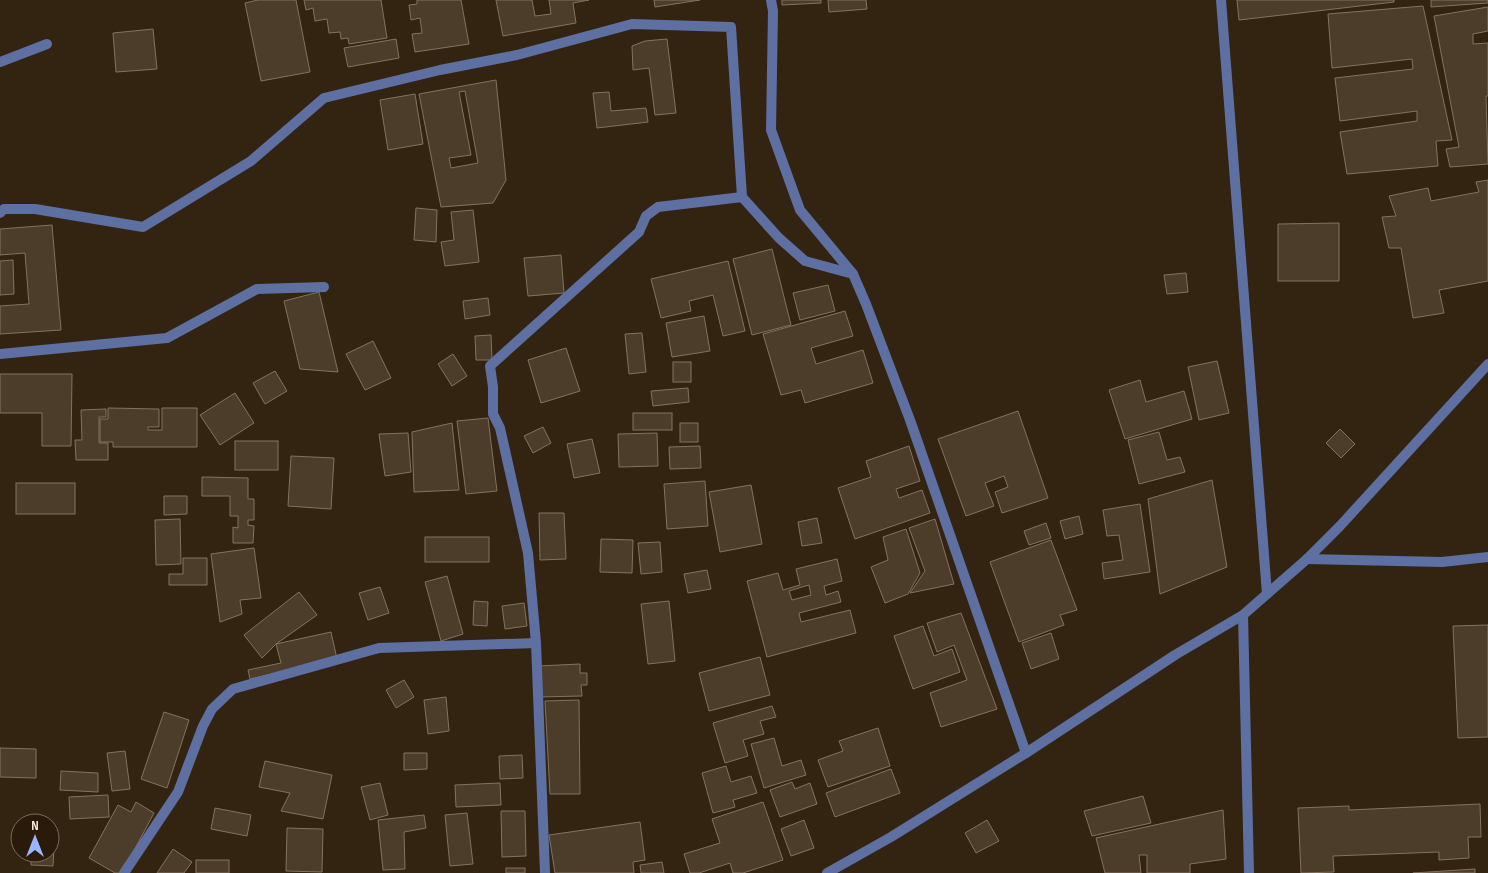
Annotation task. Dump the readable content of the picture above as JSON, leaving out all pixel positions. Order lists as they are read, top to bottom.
{
  "north": "top"
}
